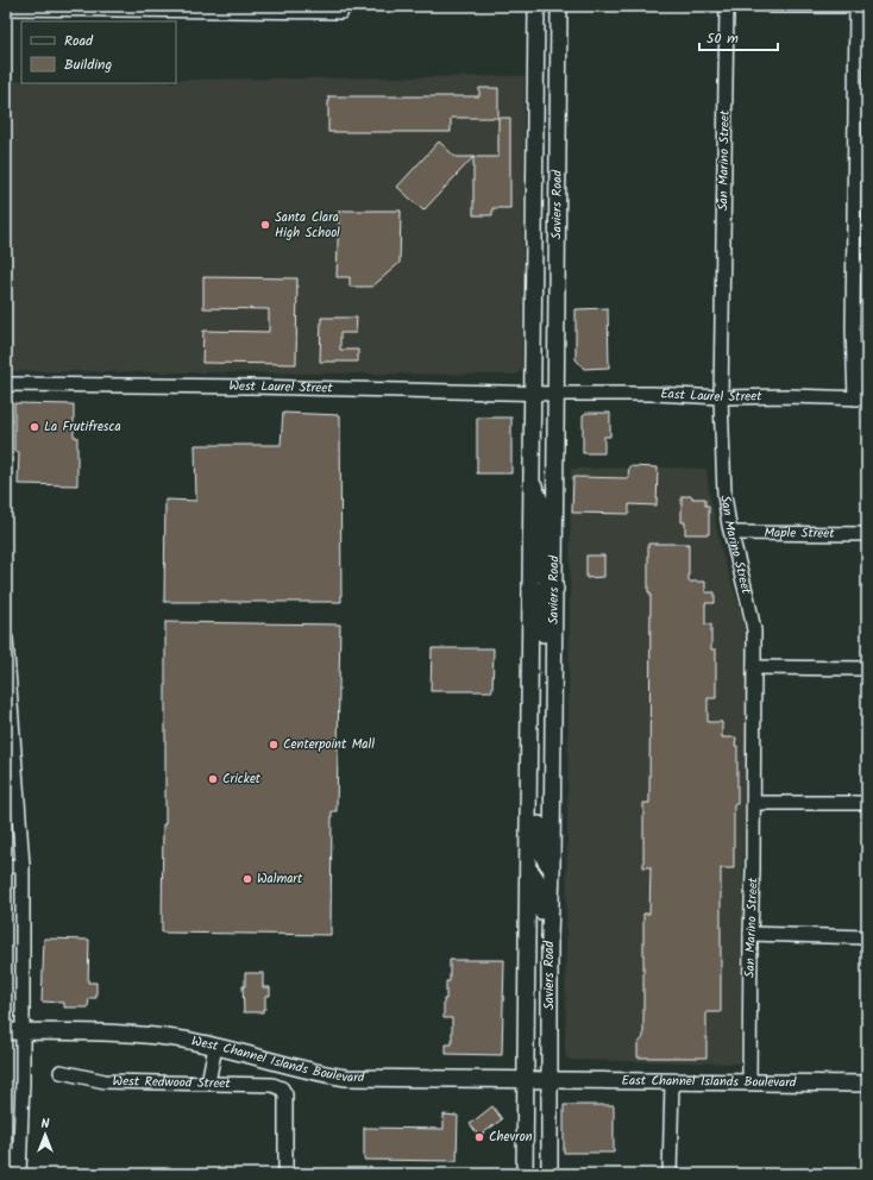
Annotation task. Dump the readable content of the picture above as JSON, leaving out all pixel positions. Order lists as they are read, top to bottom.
{
  "streets": {
    "main road": ["Saviers Road", "West Channel Islands Boulevard", "East Channel Islands Boulevard"],
    "street": [
      "San Marino Street",
      "West Laurel Street",
      "East Laurel Street",
      "Maple Street",
      "West Redwood Street"
    ]
  },
  "crossings": [
    ["San Marino Street", "East Laurel Street"],
    ["San Marino Street", "Maple Street"],
    ["San Marino Street", "East Channel Islands Boulevard"],
    ["Saviers Road", "West Laurel Street"],
    ["Saviers Road", "East Laurel Street"],
    ["Saviers Road", "West Channel Islands Boulevard"],
    ["Saviers Road", "East Channel Islands Boulevard"],
    ["West Laurel Street", "East Laurel Street"],
    ["West Channel Islands Boulevard", "East Channel Islands Boulevard"]
  ],
  "places": [
    "Santa Clara High School",
    "La Frutifresca",
    "Centerpoint Mall",
    "Cricket",
    "Walmart",
    "Chevron"
  ],
  "legend": ["Road", "Building"],
  "scale_bar": "50 m",
  "north": "top"
}
